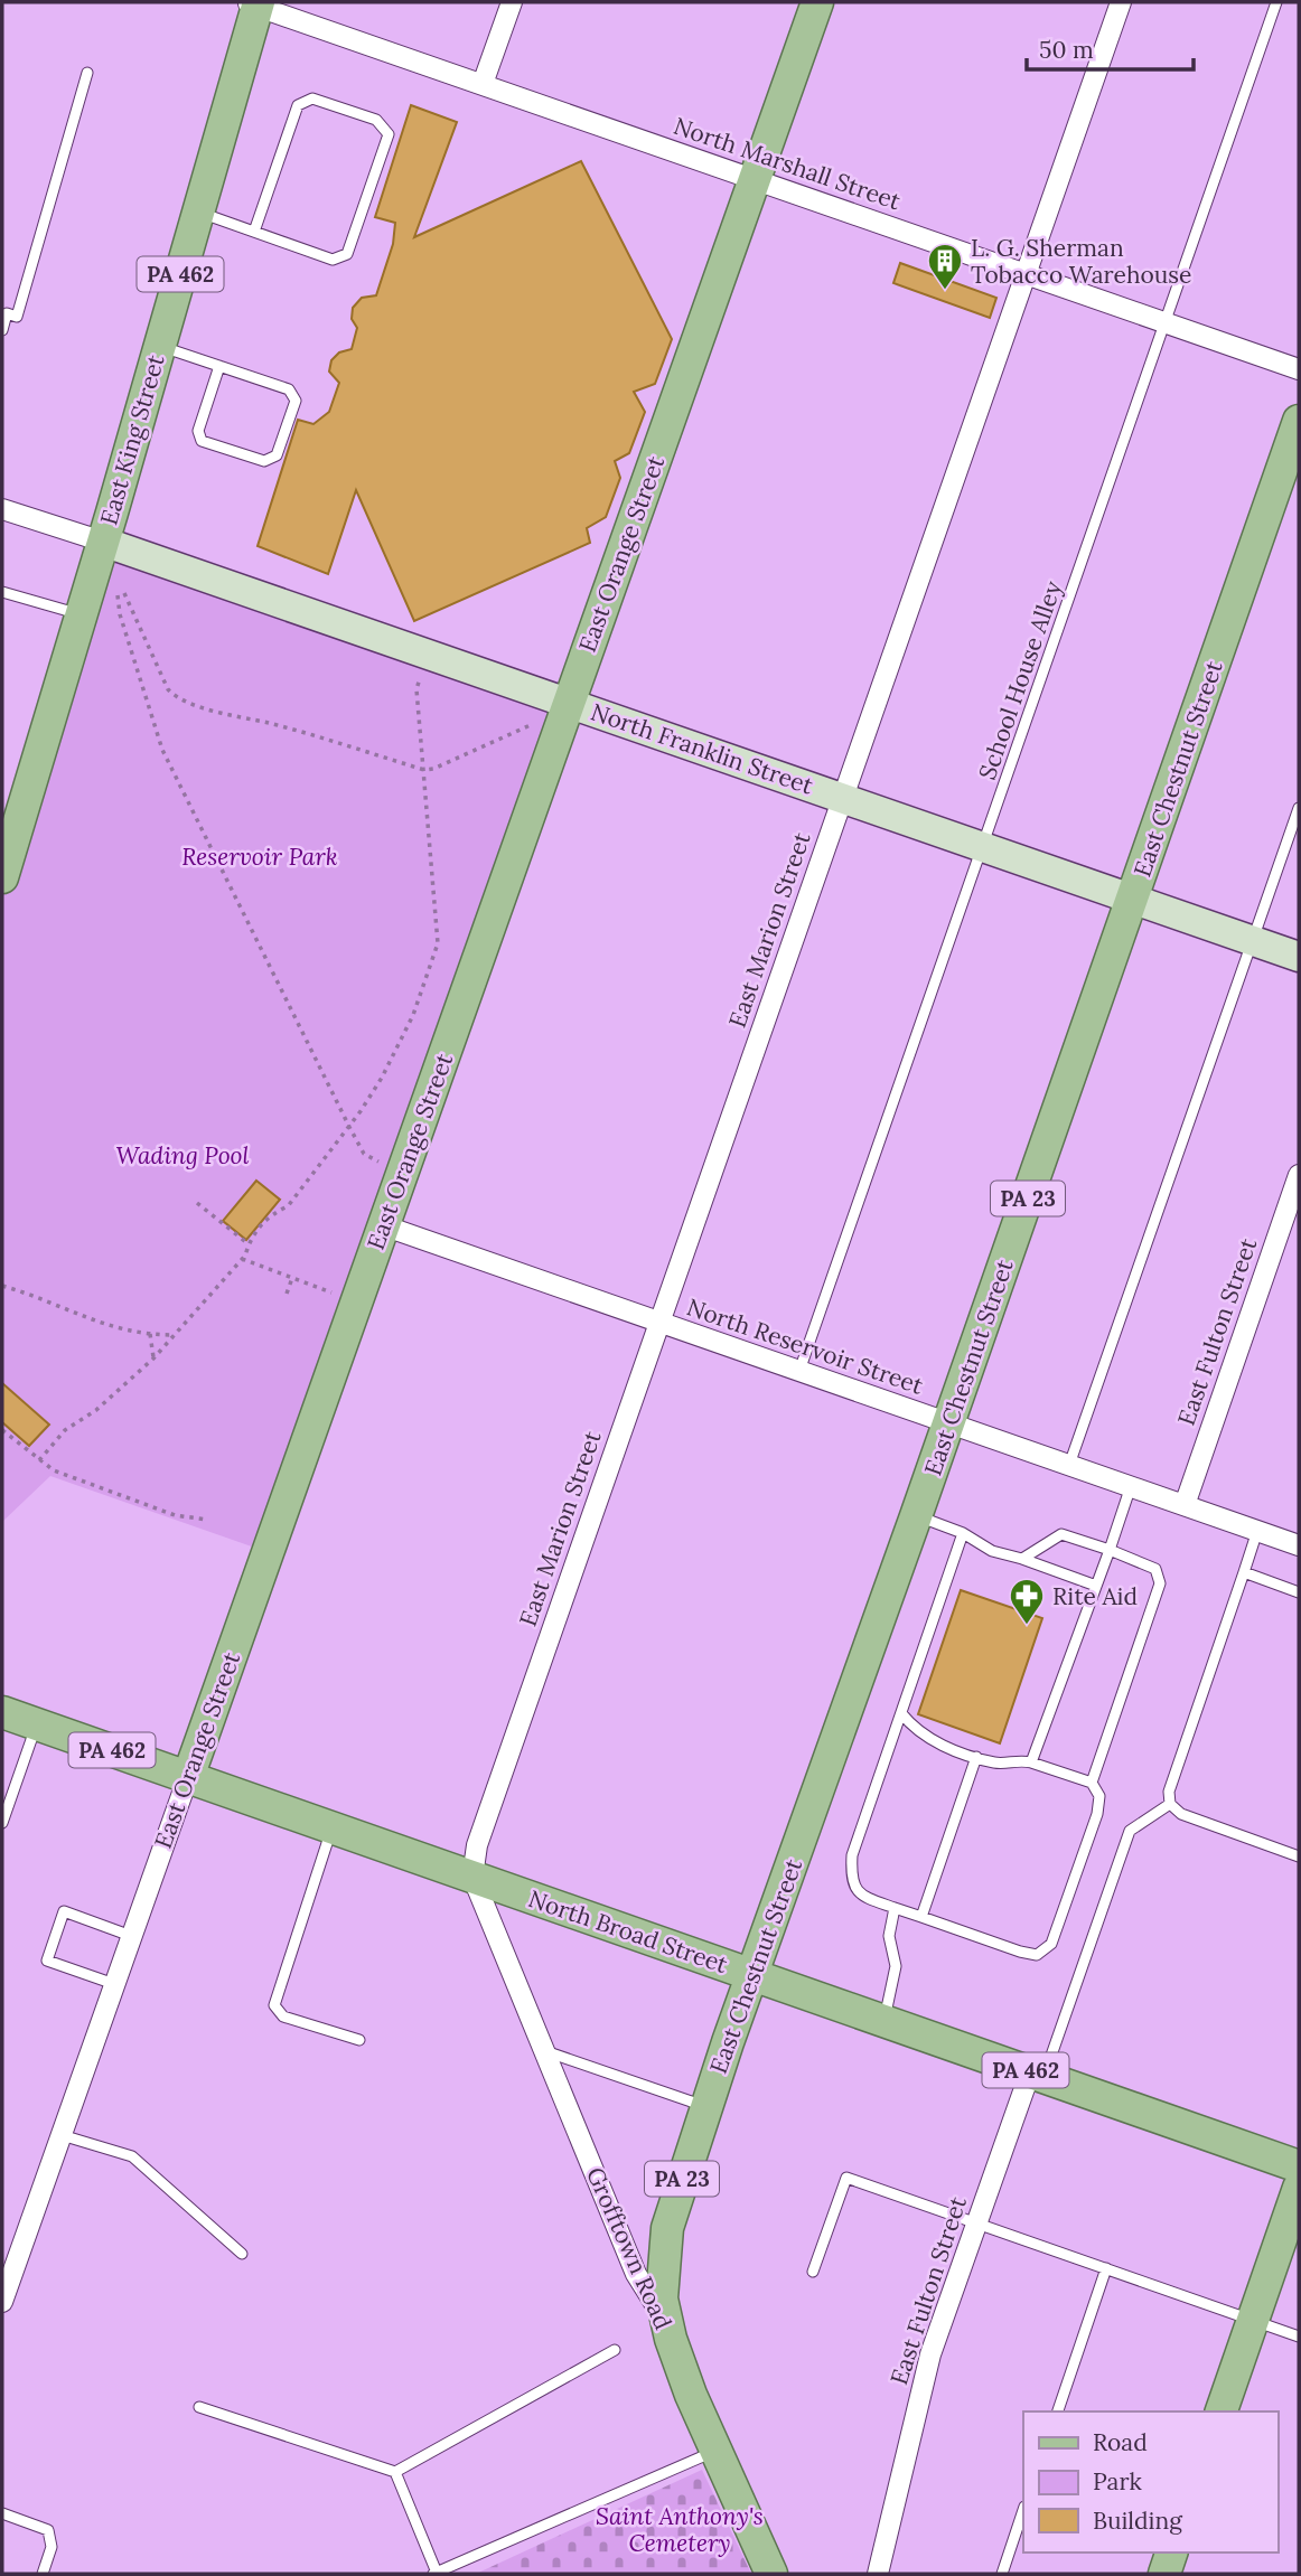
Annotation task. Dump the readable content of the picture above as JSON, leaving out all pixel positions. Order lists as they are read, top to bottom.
{
  "streets": {
    "main road": [
      "PA 462",
      "East King Street",
      "East Orange Street",
      "North Franklin Street",
      "East Chestnut Street",
      "PA 23",
      "North Broad Street",
      "Grofftown Road"
    ],
    "street": [
      "North Marshall Street",
      "East Marion Street",
      "East Fulton Street",
      "North Reservoir Street"
    ],
    "lane": ["School House Alley"]
  },
  "crossings": [
    ["North Marshall Street", "East King Street"],
    ["North Marshall Street", "East Orange Street"],
    ["North Marshall Street", "School House Alley"],
    ["North Marshall Street", "East Marion Street"],
    ["East King Street", "North Franklin Street"],
    ["East Orange Street", "North Franklin Street"],
    ["East Orange Street", "North Reservoir Street"],
    ["East Orange Street", "North Broad Street"],
    ["School House Alley", "North Franklin Street"],
    ["School House Alley", "North Reservoir Street"],
    ["North Franklin Street", "East Chestnut Street"],
    ["North Franklin Street", "East Marion Street"],
    ["East Chestnut Street", "North Reservoir Street"],
    ["East Chestnut Street", "North Broad Street"],
    ["East Chestnut Street", "Grofftown Road"],
    ["East Marion Street", "North Reservoir Street"],
    ["East Marion Street", "North Broad Street"],
    ["East Marion Street", "Grofftown Road"],
    ["East Fulton Street", "North Reservoir Street"],
    ["East Fulton Street", "North Broad Street"],
    ["North Broad Street", "Grofftown Road"]
  ],
  "parks": ["Reservoir Park", "Wading Pool", "Saint Anthony's Cemetery"],
  "places": {
    "building": ["L. G. Sherman Tobacco Warehouse"],
    "pharmacy": ["Rite Aid"]
  },
  "legend": ["Road", "Park", "Building"],
  "scale_bar": "50 m"
}
